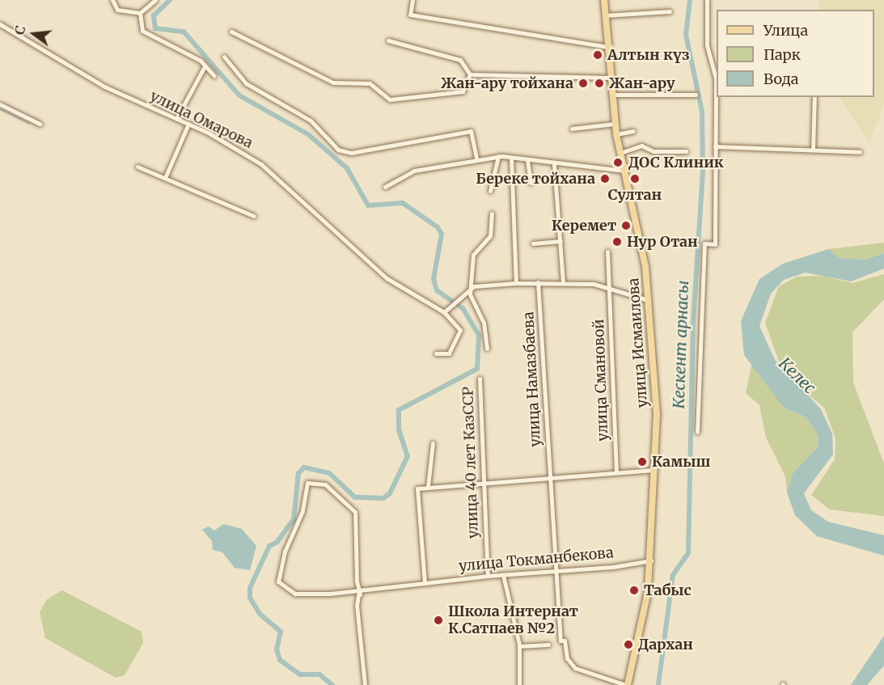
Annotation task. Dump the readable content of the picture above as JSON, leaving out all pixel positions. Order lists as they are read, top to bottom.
{
  "streets": {
    "main road": ["улица Исмаилова"],
    "street": [
      "улица Омарова",
      "улица Намазбаева",
      "улица Смановой",
      "улица 40 лет КазССР",
      "улица Токманбекова"
    ]
  },
  "crossings": [
    ["улица Исмаилова", "улица Намазбаева"],
    ["улица Исмаилова", "улица Токманбекова"],
    ["улица Намазбаева", "улица Токманбекова"],
    ["улица 40 лет КазССР", "улица Токманбекова"]
  ],
  "water": ["Кескент арнасы", "Келес"],
  "places": [
    "Алтын күз",
    "Жан-ару тойхана",
    "Жан-ару",
    "ДОС Клиник",
    "Береке тойхана",
    "Султан",
    "Керемет",
    "Нур Отан",
    "Камыш",
    "Табыс",
    "Школа Интернат К.Сатпаев №2",
    "Дархан"
  ],
  "legend": ["Улица", "Парк", "Вода"],
  "north": "left"
}
